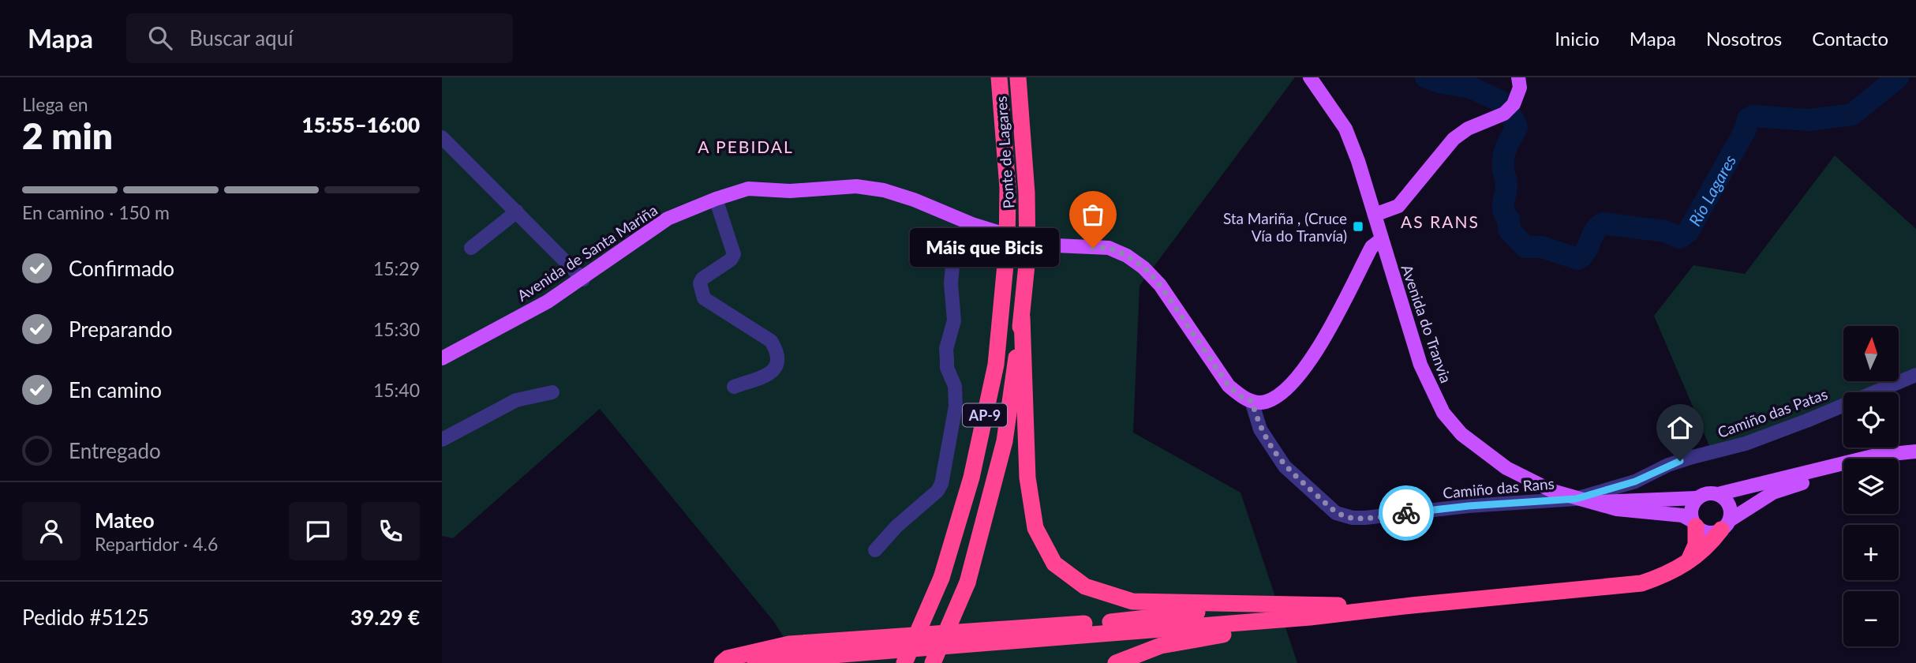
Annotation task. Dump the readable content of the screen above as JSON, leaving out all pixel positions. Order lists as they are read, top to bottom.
{
  "streets": {
    "highway": ["Ponte de Lagares", "AP-9"],
    "main road": ["Avenida de Santa Mariña", "Avenida do Tranvia"],
    "street": ["Camiño das Patas", "Camiño das Rans"]
  },
  "crossings": [
    ["Ponte de Lagares", "AP-9"],
    ["Avenida de Santa Mariña", "Camiño das Rans"],
    ["Avenida do Tranvia", "Camiño das Patas"],
    ["Avenida do Tranvia", "Camiño das Rans"],
    ["Camiño das Patas", "Camiño das Rans"]
  ],
  "districts": ["A PEBIDAL", "AS RANS"],
  "water": ["Río Lagares"],
  "places": {
    "transit": ["Sta Mariña , (Cruce Vía do Tranvía)"],
    "other": ["Máis que Bicis"]
  },
  "north": "top",
  "page": {
    "header": "Mapa",
    "search": "Buscar aquí",
    "nav": [
      "Inicio",
      "Mapa",
      "Nosotros",
      "Contacto"
    ],
    "heading": ["2 min", "Llega en", "15:55–16:00"],
    "panel": [
      "Mateo",
      "Repartidor · 4.6",
      "Pedido #5125",
      "39.29 €"
    ],
    "bar": "En camino · 150 m",
    "bubble": "Máis que Bicis",
    "list": [
      ["Confirmado", "15:29"],
      ["Preparando", "15:30"],
      ["En camino", "15:40"],
      "Entregado"
    ],
    "map_buttons": ["+", "−"]
  }
}
